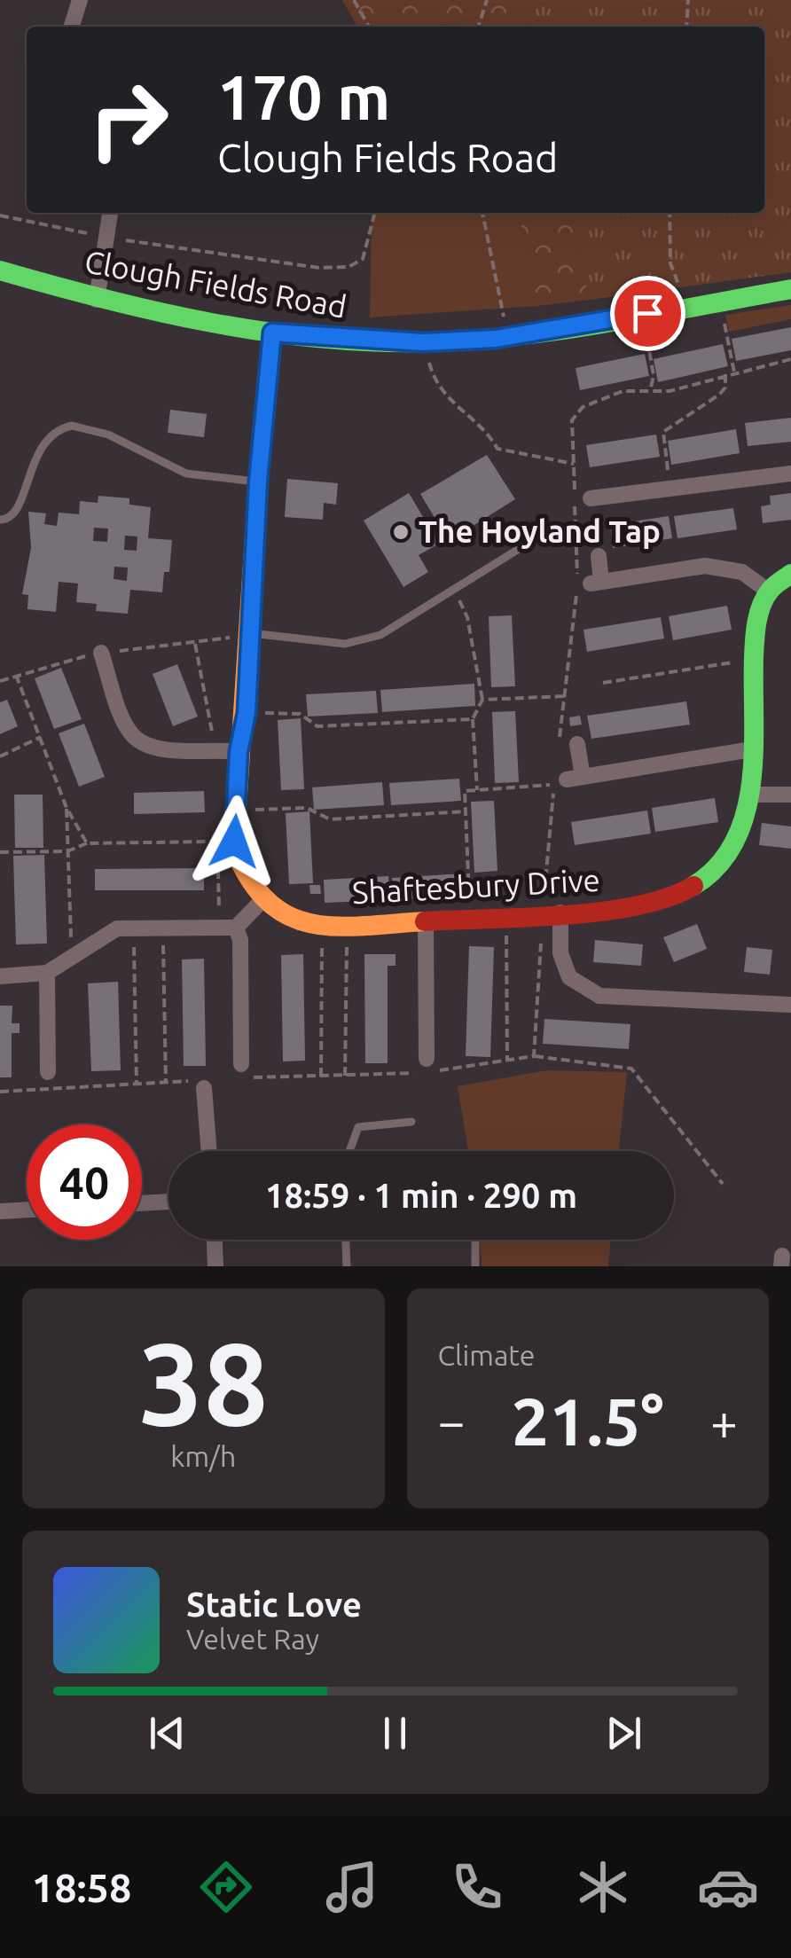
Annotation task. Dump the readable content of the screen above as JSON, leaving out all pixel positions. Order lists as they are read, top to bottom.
{
  "streets": {
    "street": ["Clough Fields Road", "Shaftesbury Drive"]
  },
  "crossings": [
    ["Clough Fields Road", "Shaftesbury Drive"]
  ],
  "places": ["The Hoyland Tap"],
  "page": {
    "turn": ["170 m", "Clough Fields Road"],
    "limit": "40",
    "trip": "18:59 · 1 min · 290 m",
    "tile": [
      ["38", "km/h"],
      "Climate"
    ],
    "heat": ["−", "21.5°", "+"],
    "song": ["Static Love", "Velvet Ray"],
    "tabs": "18:58"
  }
}
